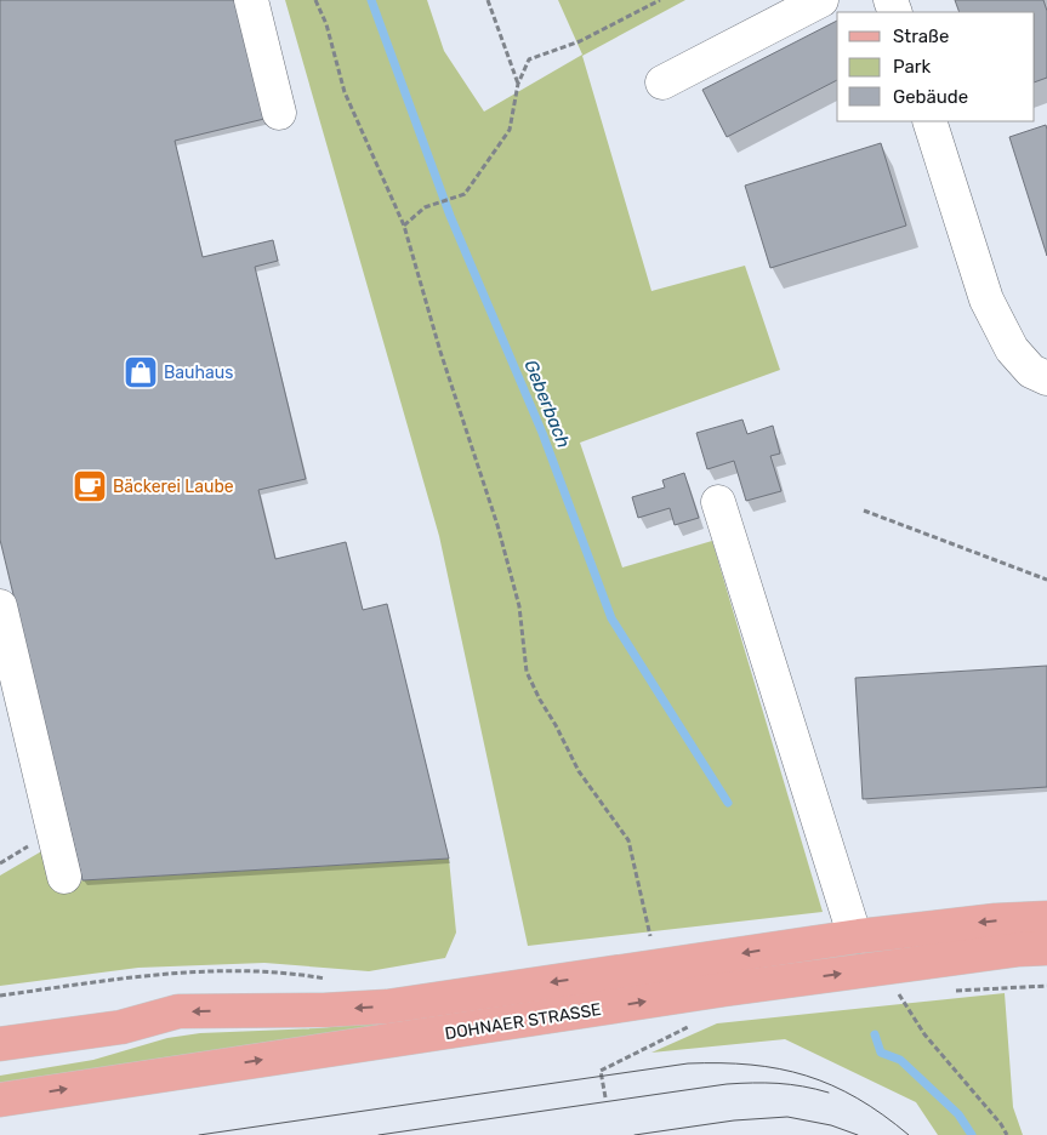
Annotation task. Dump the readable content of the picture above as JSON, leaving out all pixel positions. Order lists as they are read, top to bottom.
{
  "streets": {
    "main road": ["DOHNAER STRASSE"]
  },
  "water": ["Geberbach"],
  "places": {
    "shop": ["Bauhaus"],
    "cafe": ["Bäckerei Laube"]
  },
  "legend": ["Straße", "Park", "Gebäude"]
}
